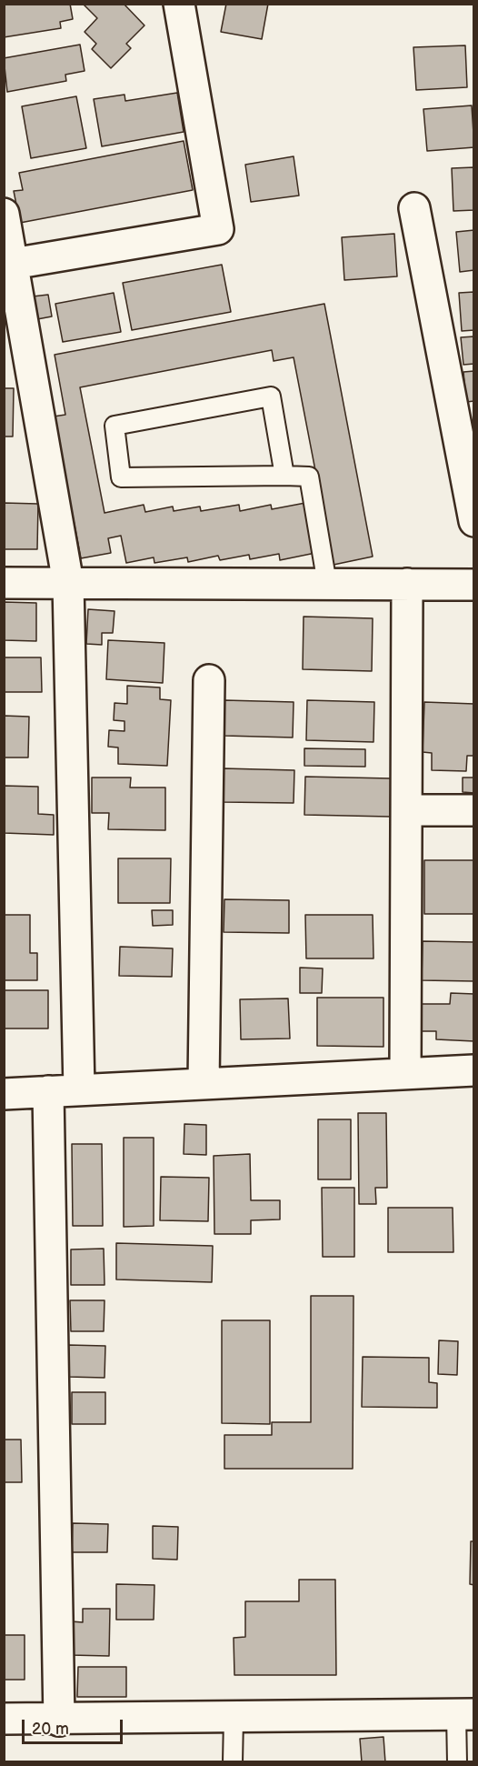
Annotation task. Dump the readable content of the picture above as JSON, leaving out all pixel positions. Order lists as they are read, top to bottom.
{
  "scale_bar": "20 m"
}
